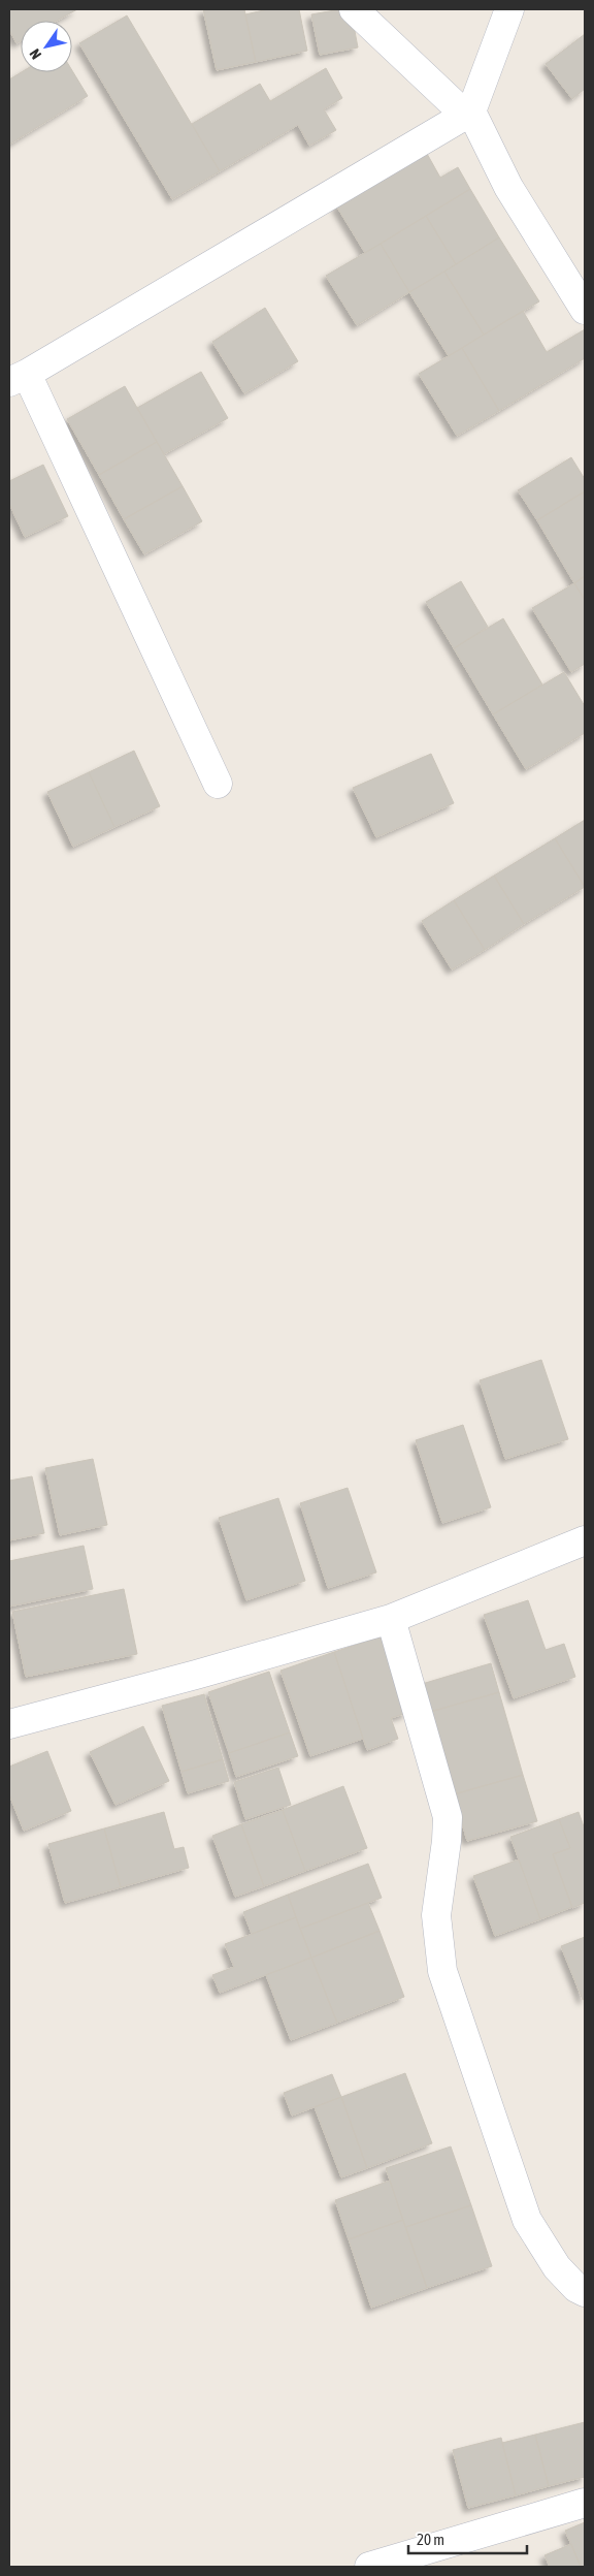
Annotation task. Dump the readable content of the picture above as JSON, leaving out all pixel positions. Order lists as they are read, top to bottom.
{
  "scale_bar": "20 m",
  "north": "bottom left"
}
